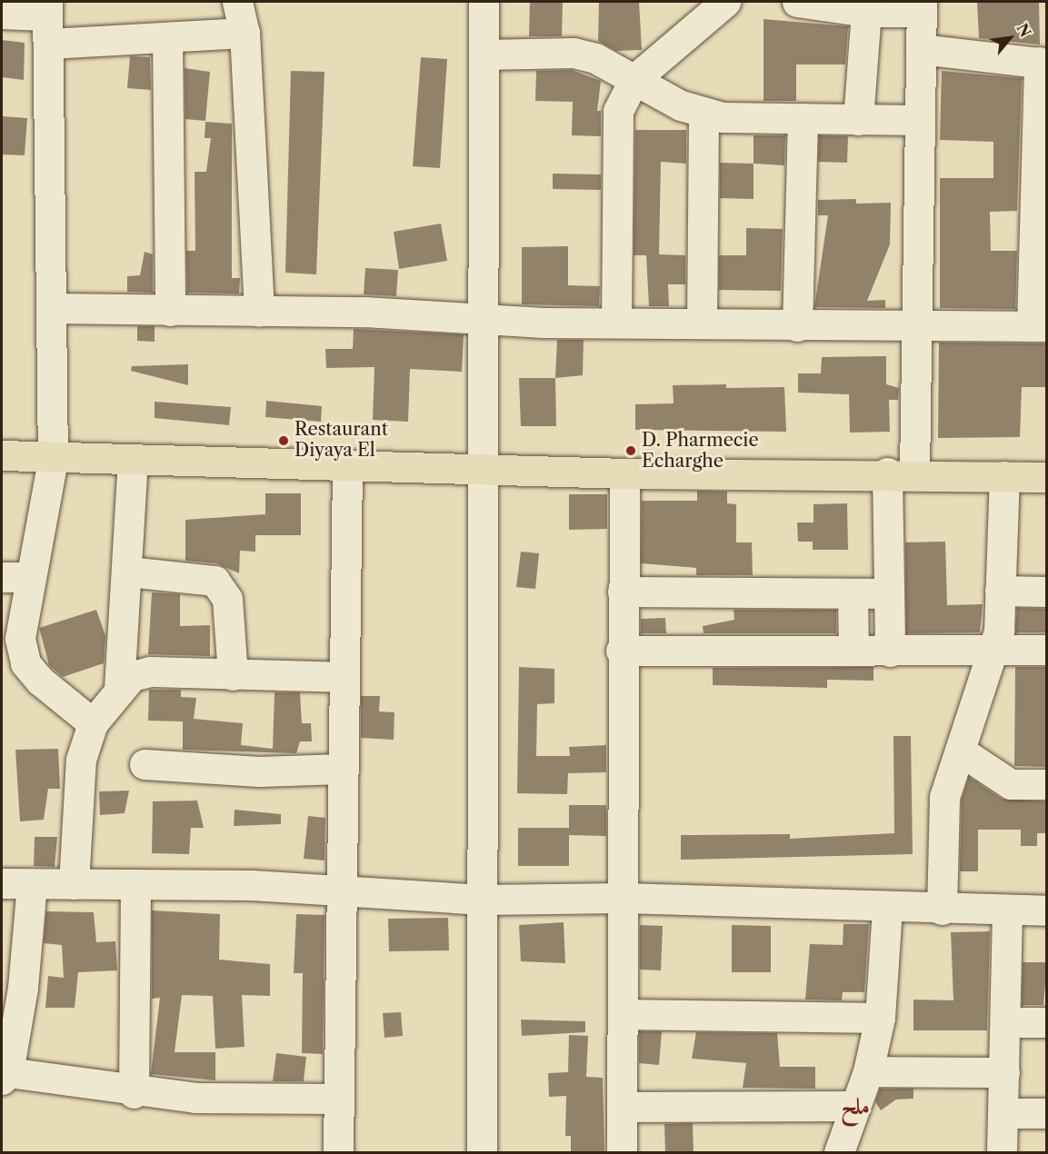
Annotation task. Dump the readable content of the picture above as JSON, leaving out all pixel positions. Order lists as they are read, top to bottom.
{
  "districts": ["ملح"],
  "places": ["Restaurant Diyaya El", "D. Pharmecie Echarghe"],
  "north": "top right"
}
